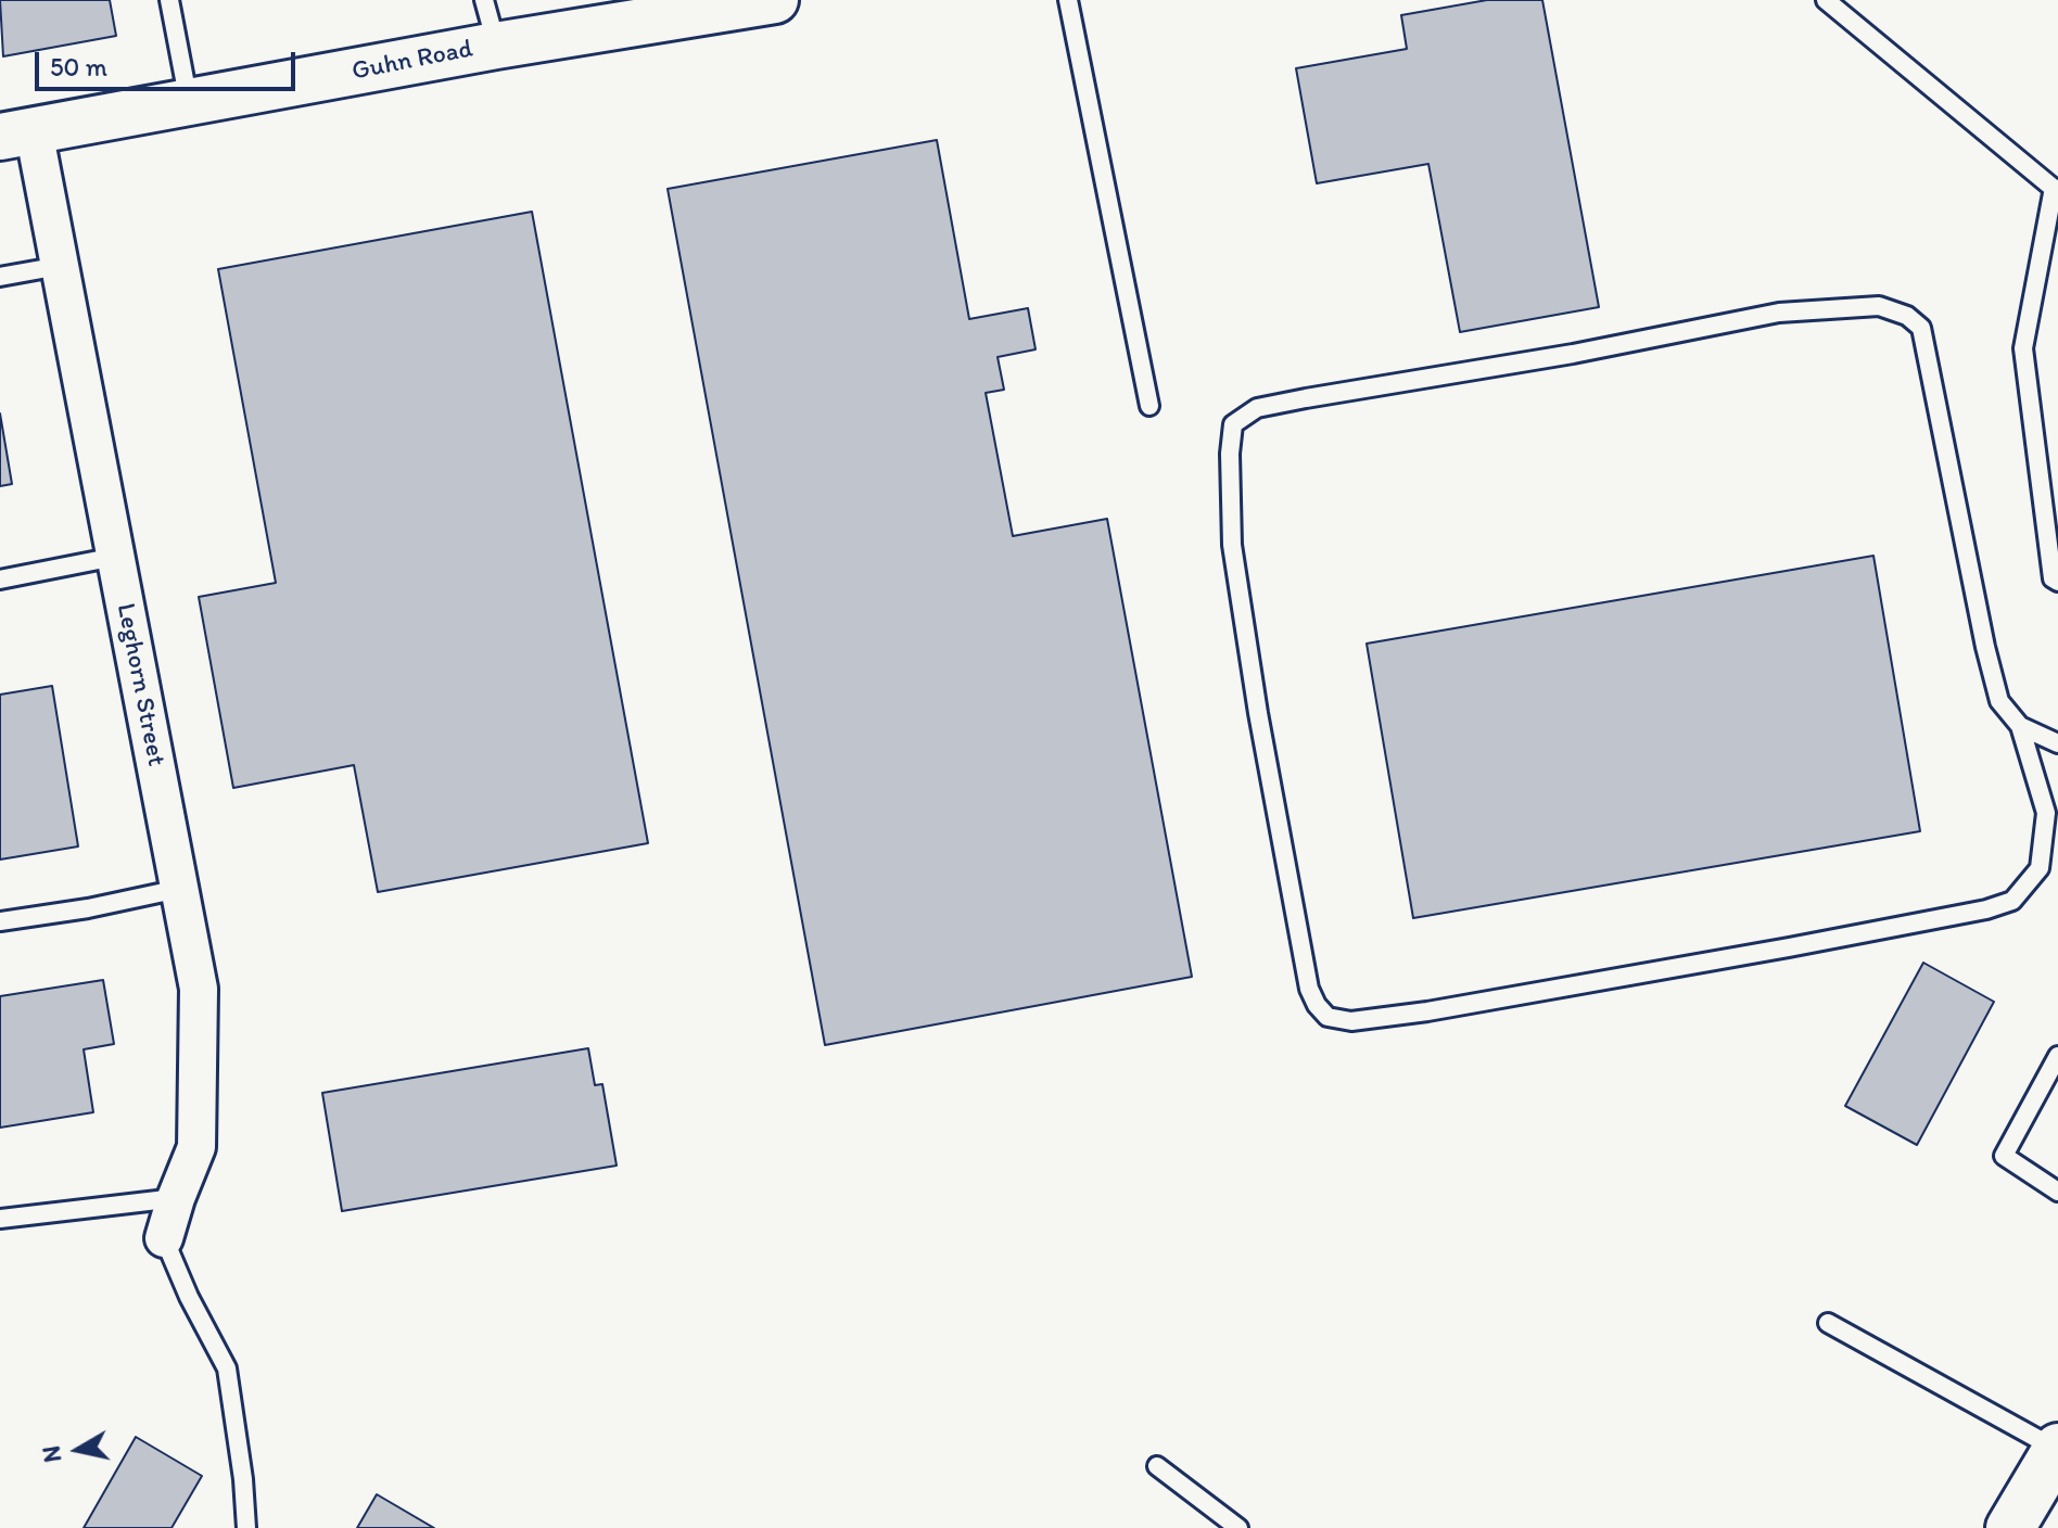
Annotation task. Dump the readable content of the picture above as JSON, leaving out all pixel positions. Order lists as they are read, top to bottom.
{
  "streets": {
    "street": ["Guhn Road", "Leghorn Street"]
  },
  "crossings": [
    ["Guhn Road", "Leghorn Street"]
  ],
  "scale_bar": "50 m",
  "north": "left"
}
